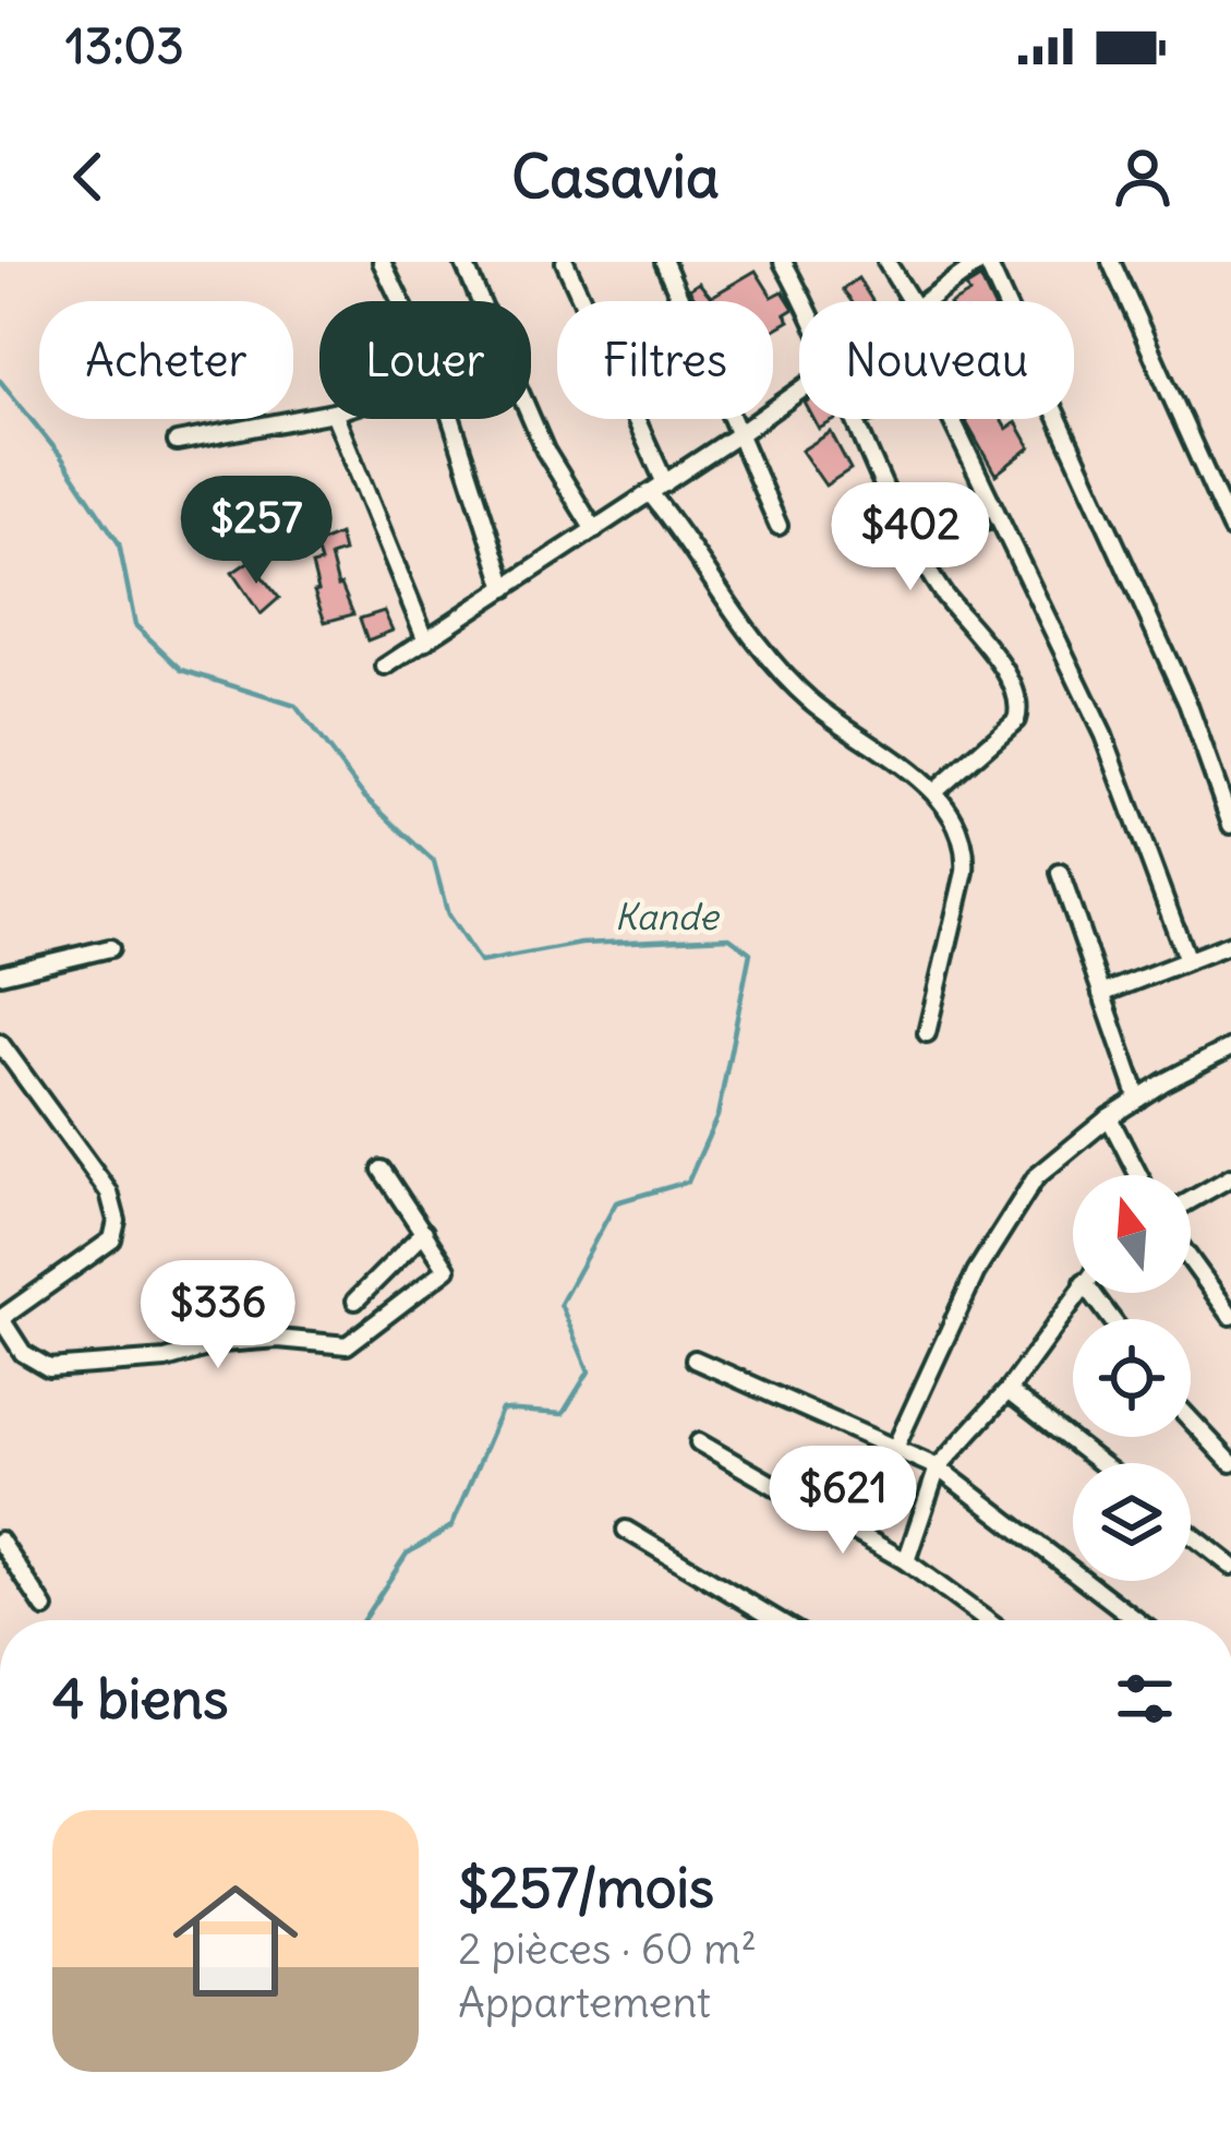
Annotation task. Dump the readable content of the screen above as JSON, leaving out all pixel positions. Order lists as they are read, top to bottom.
{
  "water": ["Kande"],
  "north": "top",
  "page": {
    "status": "13:03",
    "header": "Casavia",
    "chip": [
      "Acheter",
      "Louer",
      "Filtres",
      "Nouveau"
    ],
    "price": [
      "$257",
      "$402",
      "$336",
      "$621"
    ],
    "heading": "4 biens",
    "list": [
      {
        "name": "$257/mois",
        "note": "2 pièces · 60 m² · Appartement"
      }
    ]
  }
}
